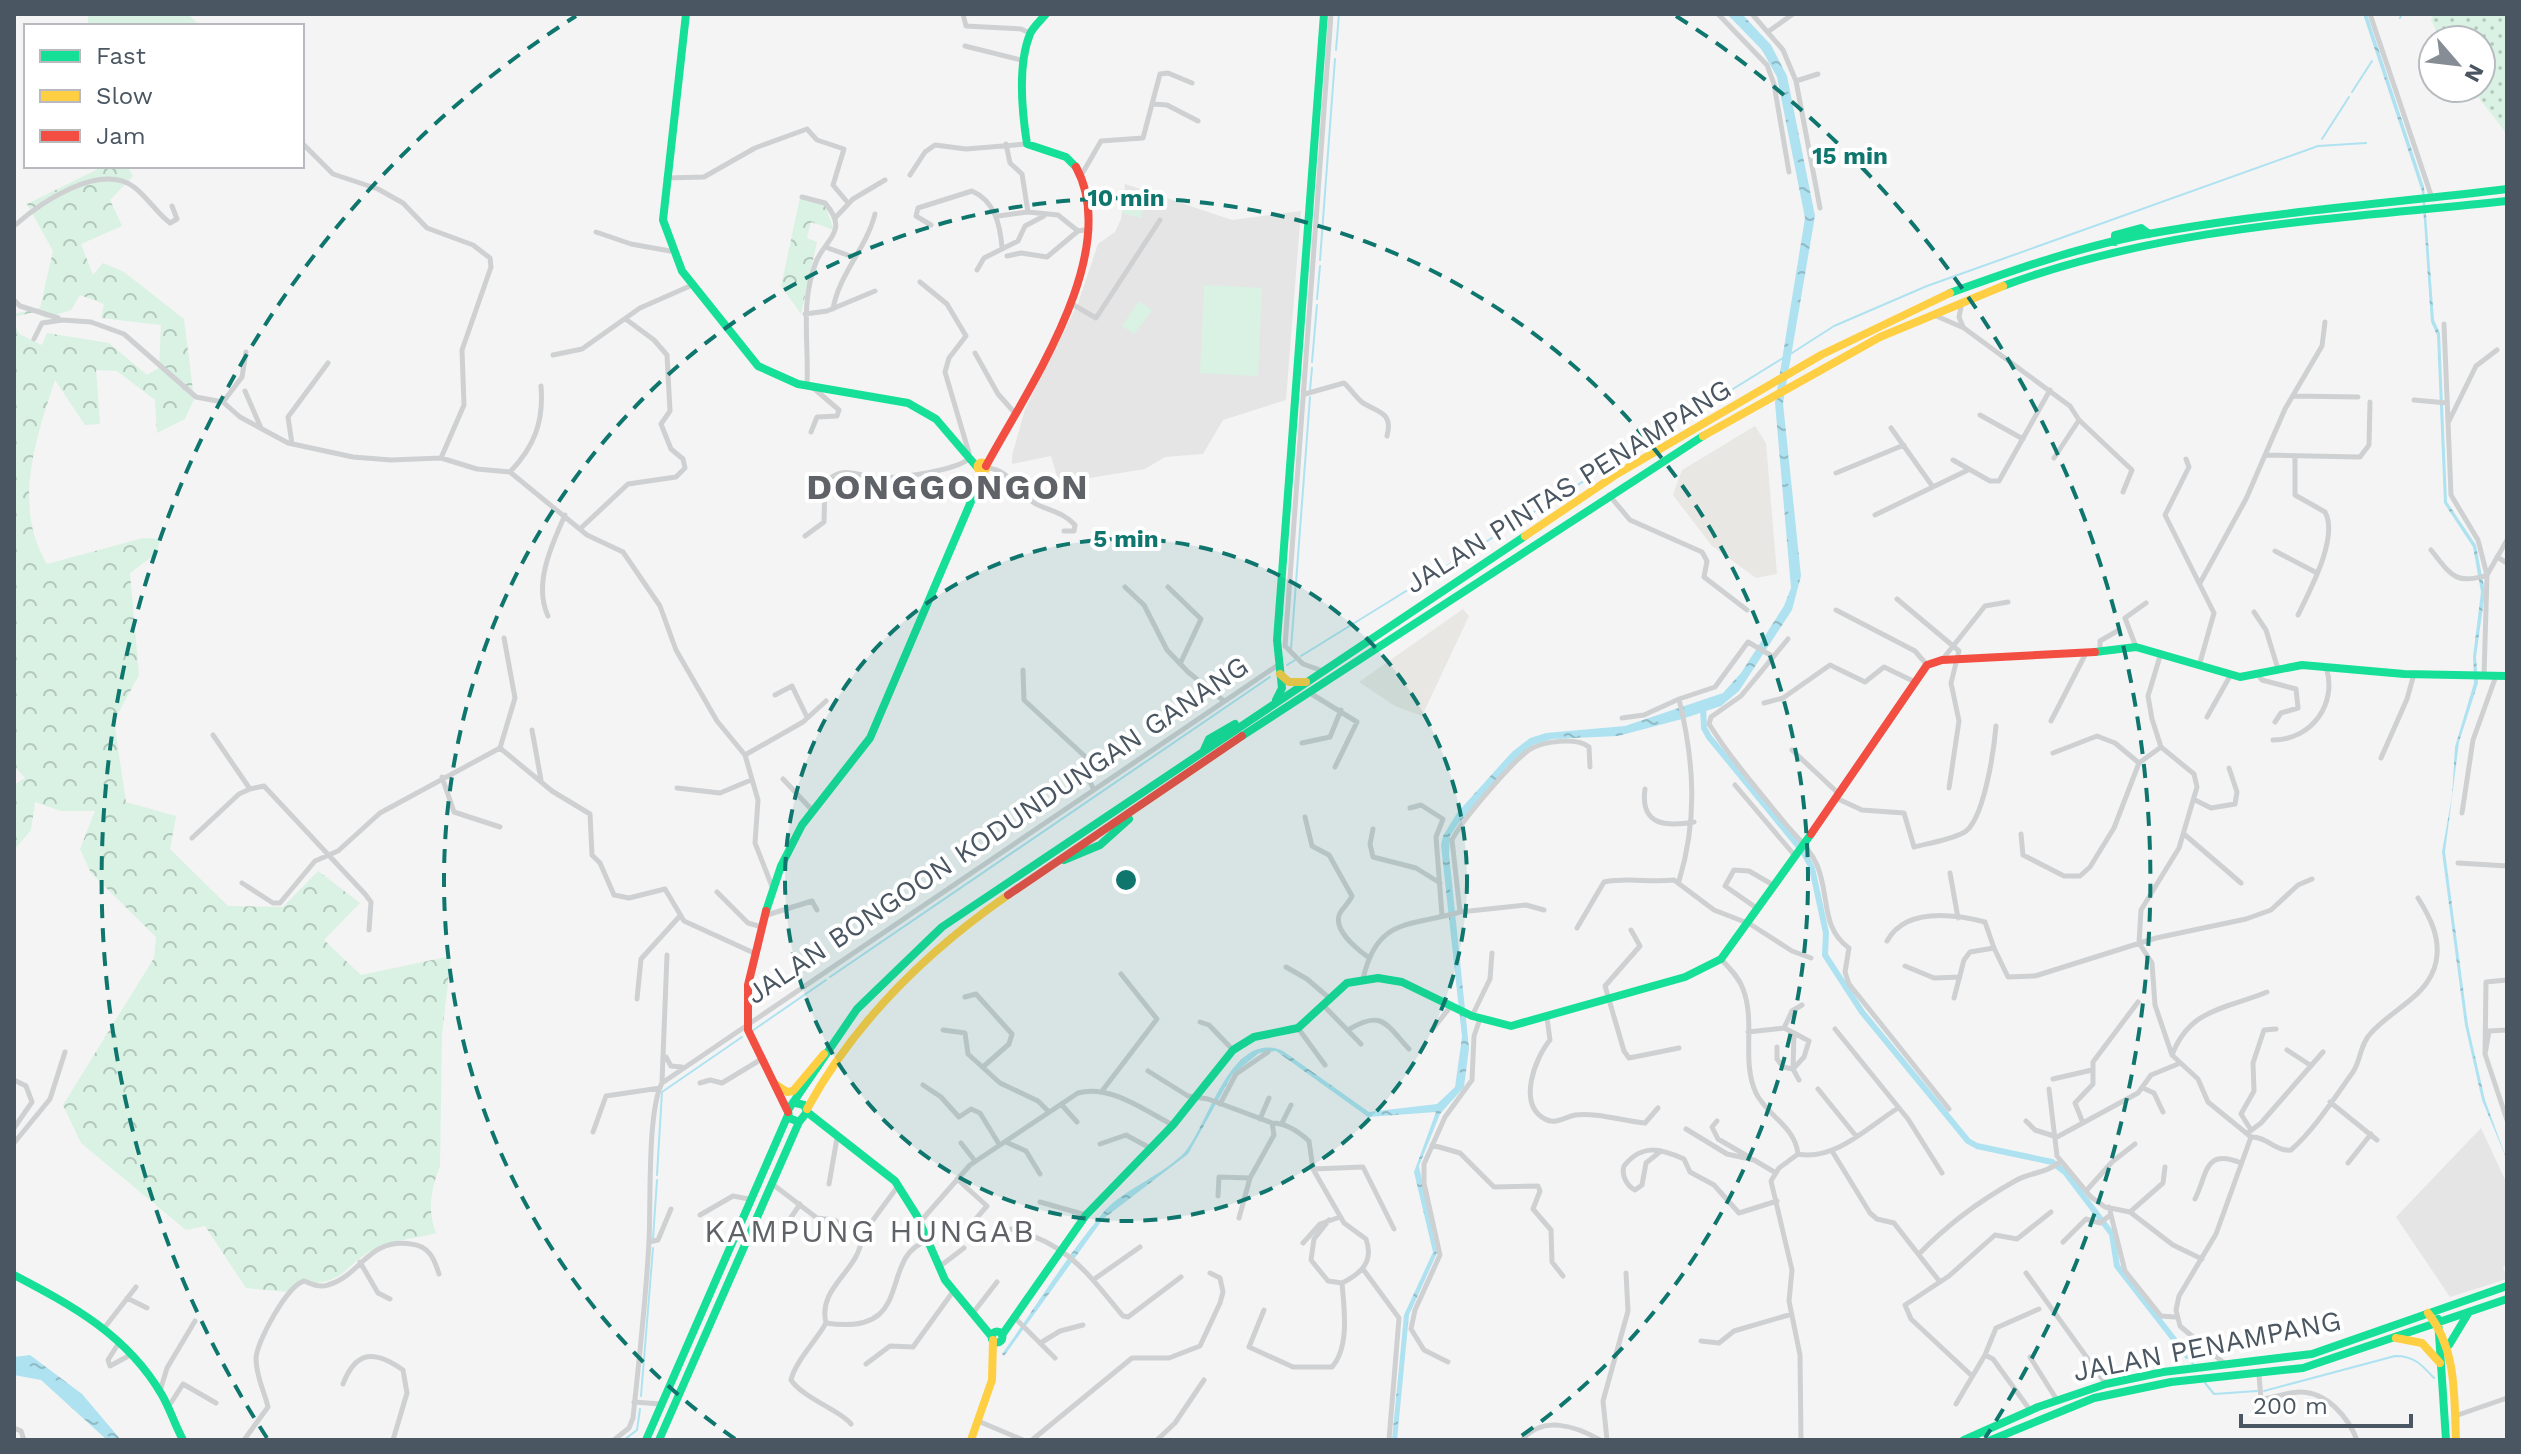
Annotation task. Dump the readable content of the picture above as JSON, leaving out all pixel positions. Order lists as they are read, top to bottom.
{
  "streets": {
    "main road": ["JALAN PINTAS PENAMPANG", "JALAN BONGOON KODUNDUNGAN GANANG", "JALAN PENAMPANG"]
  },
  "districts": ["DONGGONGON", "KAMPUNG HUNGAB"],
  "legend": ["Fast", "Slow", "Jam"],
  "scale_bar": "200 m",
  "north": "bottom right",
  "rings": ["15 min", "10 min", "5 min"]
}
